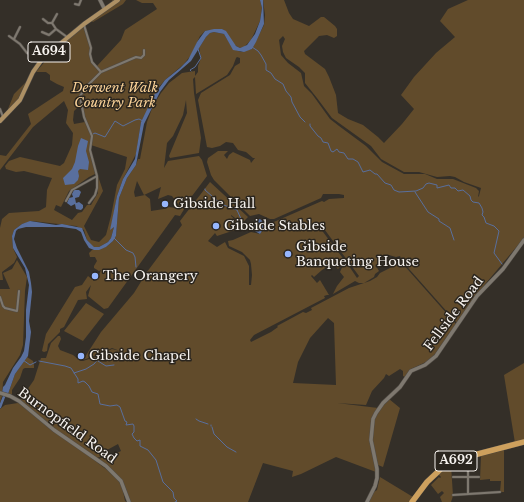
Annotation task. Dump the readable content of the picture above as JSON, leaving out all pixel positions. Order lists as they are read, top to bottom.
{
  "streets": {
    "highway": ["A692"],
    "main road": ["A694"],
    "street": ["Fellside Road", "Burnopfield Road"]
  },
  "parks": ["Derwent Walk Country Park"],
  "places": [
    "Gibside Hall",
    "Gibside Stables",
    "Gibside Banqueting House",
    "The Orangery",
    "Gibside Chapel"
  ]
}
